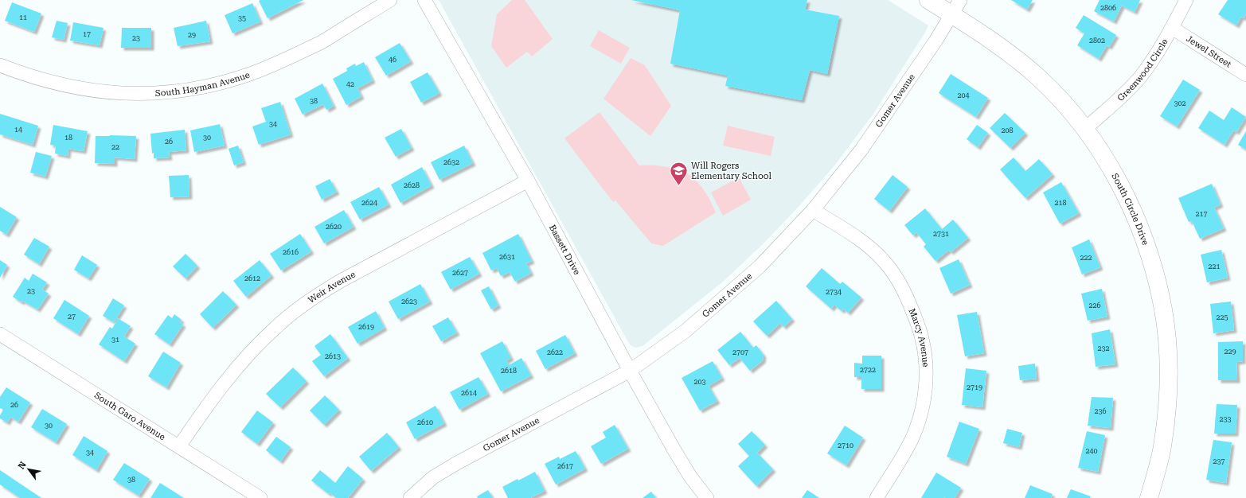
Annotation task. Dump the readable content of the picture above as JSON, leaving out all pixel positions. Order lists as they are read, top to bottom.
{
  "streets": {
    "main road": ["South Circle Drive"],
    "street": [
      "Jewel Street",
      "Greenwood Circle",
      "South Hayman Avenue",
      "Gomer Avenue",
      "Bassett Drive",
      "Weir Avenue",
      "Marcy Avenue",
      "South Garo Avenue"
    ]
  },
  "crossings": [
    ["Jewel Street", "Greenwood Circle"],
    ["Greenwood Circle", "South Circle Drive"],
    ["Gomer Avenue", "South Circle Drive"],
    ["Gomer Avenue", "Bassett Drive"],
    ["Gomer Avenue", "Marcy Avenue"],
    ["Bassett Drive", "Weir Avenue"],
    ["Weir Avenue", "South Garo Avenue"]
  ],
  "places": {
    "school or university": ["Will Rogers Elementary School"]
  },
  "house_numbers": [
    "2806",
    "11",
    "35",
    "17",
    "29",
    "23",
    "2802",
    "46",
    "42",
    "204",
    "38",
    "302",
    "34",
    "14",
    "208",
    "18",
    "30",
    "26",
    "22",
    "2632",
    "2628",
    "2624",
    "218",
    "217",
    "2620",
    "2731",
    "2616",
    "2631",
    "222",
    "221",
    "2627",
    "2612",
    "23",
    "2734",
    "2623",
    "226",
    "27",
    "225",
    "2619",
    "31",
    "232",
    "229",
    "2622",
    "2707",
    "2613",
    "2722",
    "2618",
    "203",
    "2719",
    "2614",
    "26",
    "236",
    "233",
    "2610",
    "30",
    "2710",
    "240",
    "34",
    "237",
    "2617",
    "38"
  ],
  "north": "top left"
}
